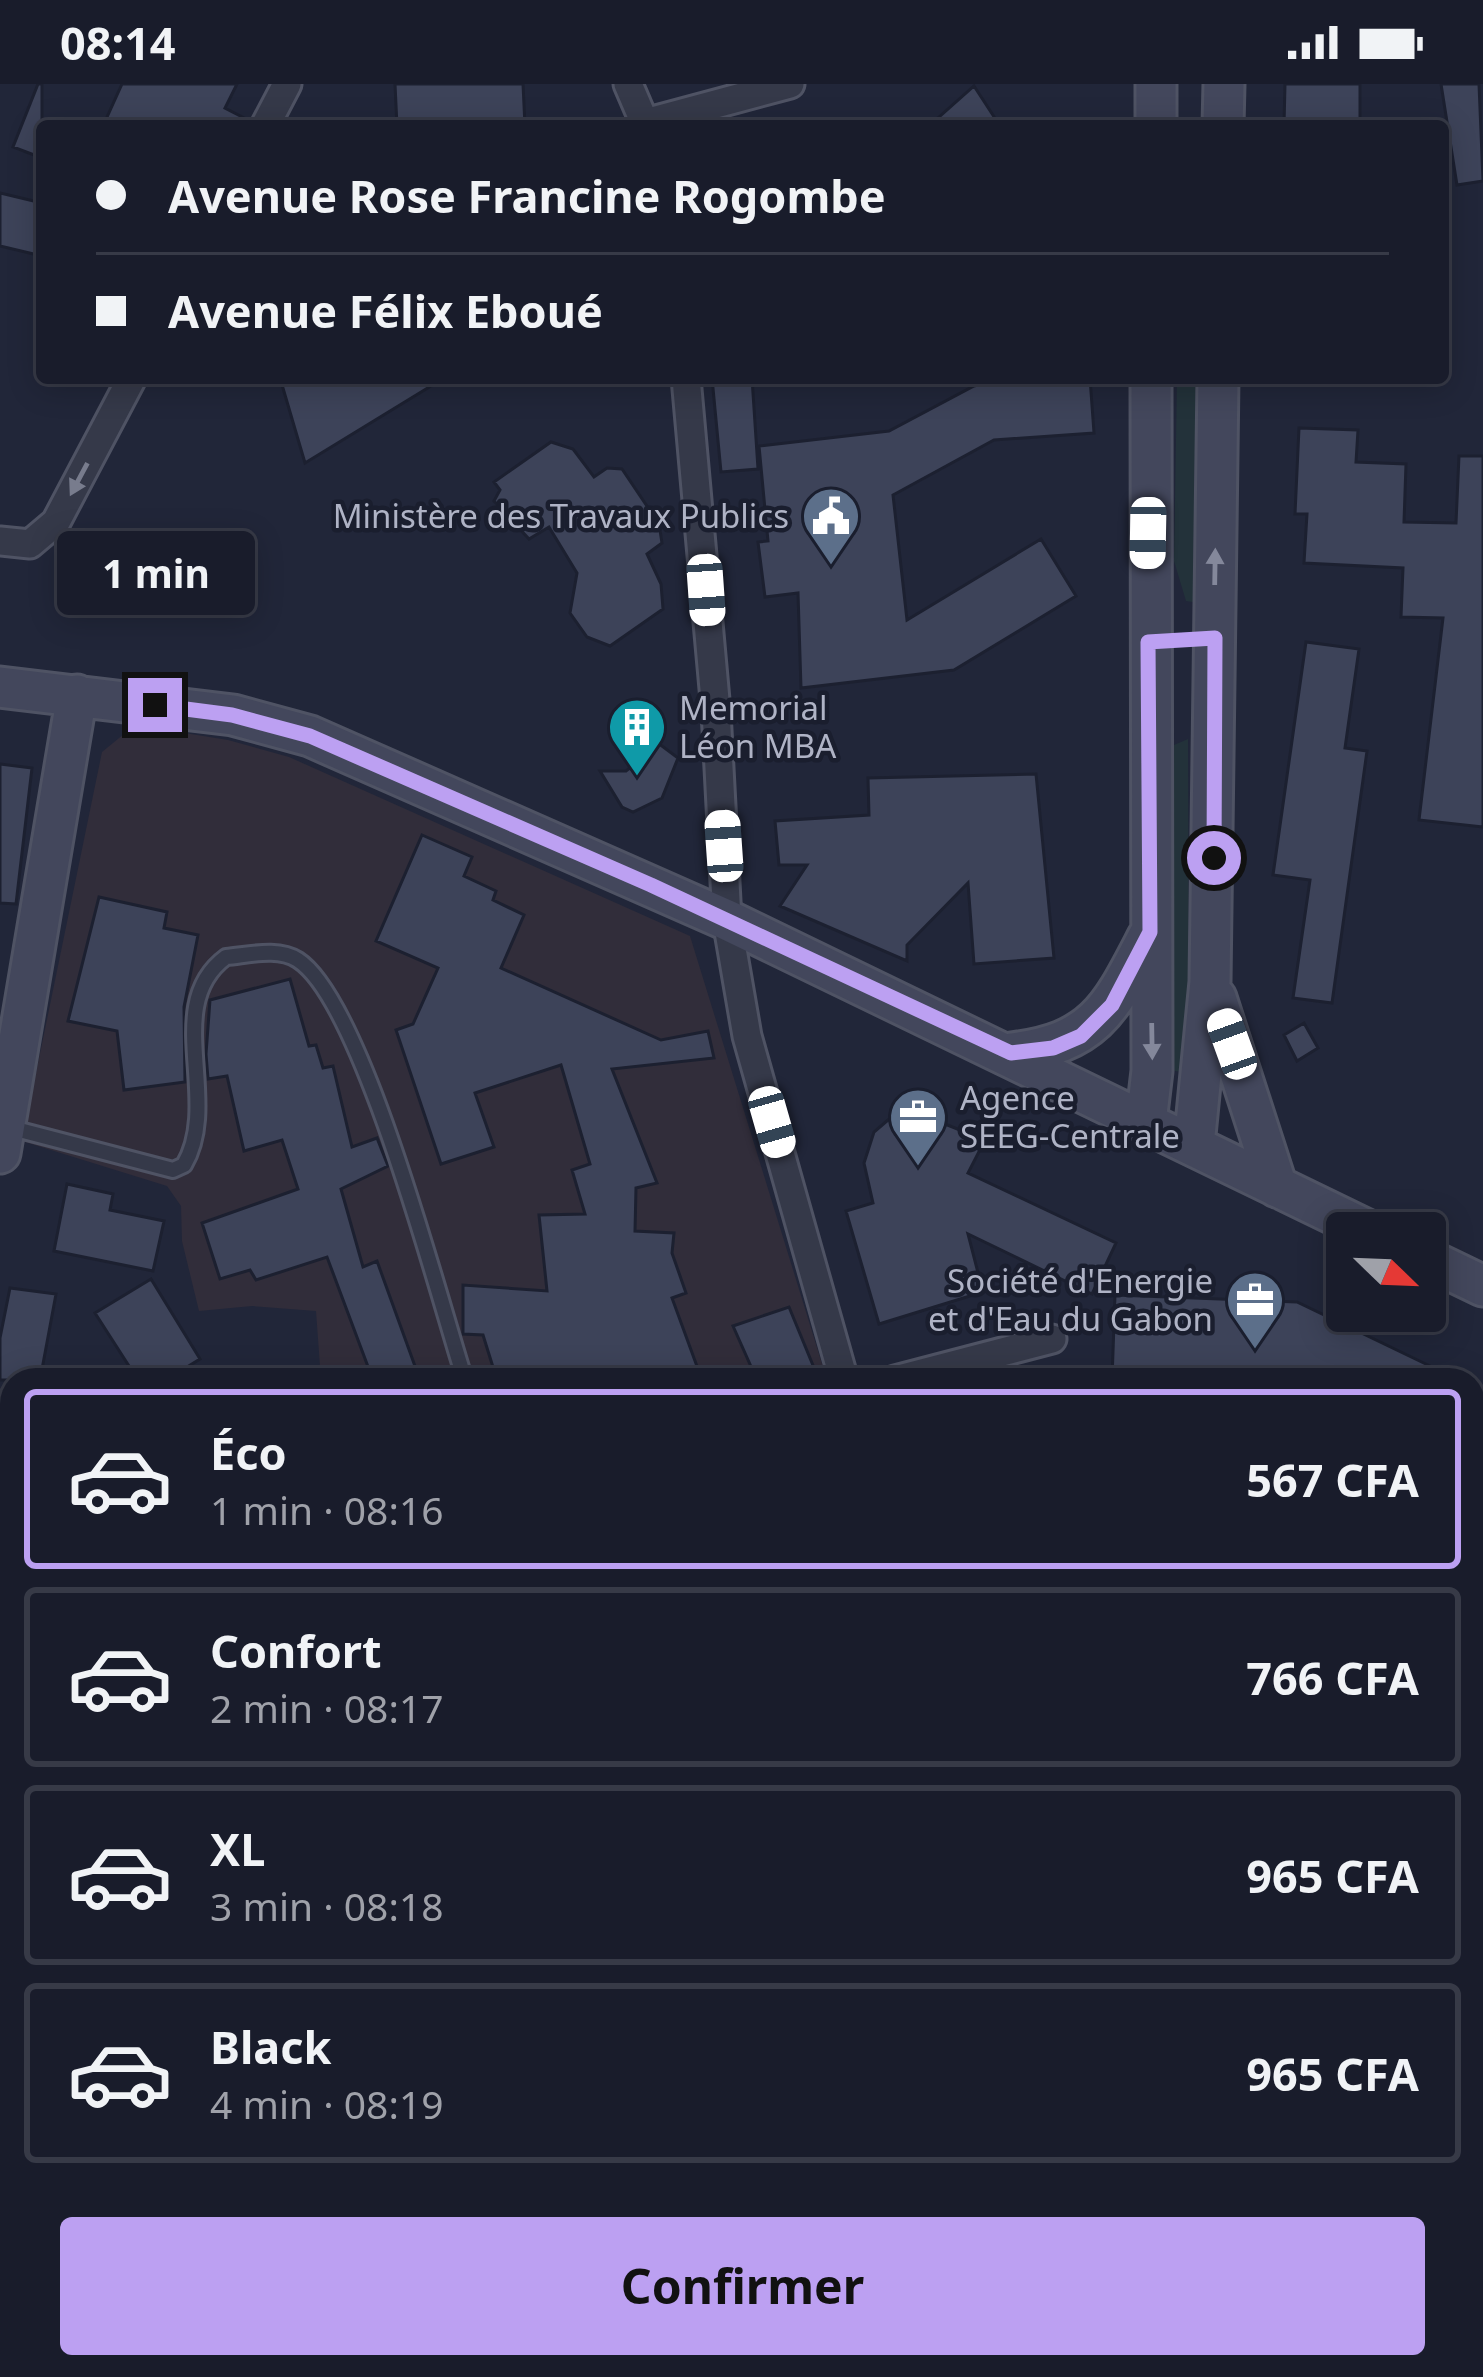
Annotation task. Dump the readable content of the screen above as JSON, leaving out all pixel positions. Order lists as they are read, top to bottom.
{
  "places": {
    "public building": ["Ministère des Travaux Publics"],
    "building": ["Memorial Léon MBA"],
    "office": ["Agence SEEG-Centrale", "Société d'Energie et d'Eau du Gabon"]
  },
  "north": "bottom right",
  "page": {
    "status": "08:14",
    "banner": ["Avenue Rose Francine Rogombe", "Avenue Félix Eboué"],
    "bubble": "1 min",
    "list": [
      {
        "name": "Éco",
        "note": "1 min · 08:16",
        "value": "567 CFA"
      },
      {
        "name": "Confort",
        "note": "2 min · 08:17",
        "value": "766 CFA"
      },
      {
        "name": "XL",
        "note": "3 min · 08:18",
        "value": "965 CFA"
      },
      {
        "name": "Black",
        "note": "4 min · 08:19",
        "value": "965 CFA"
      }
    ],
    "buttons": "Confirmer"
  }
}
